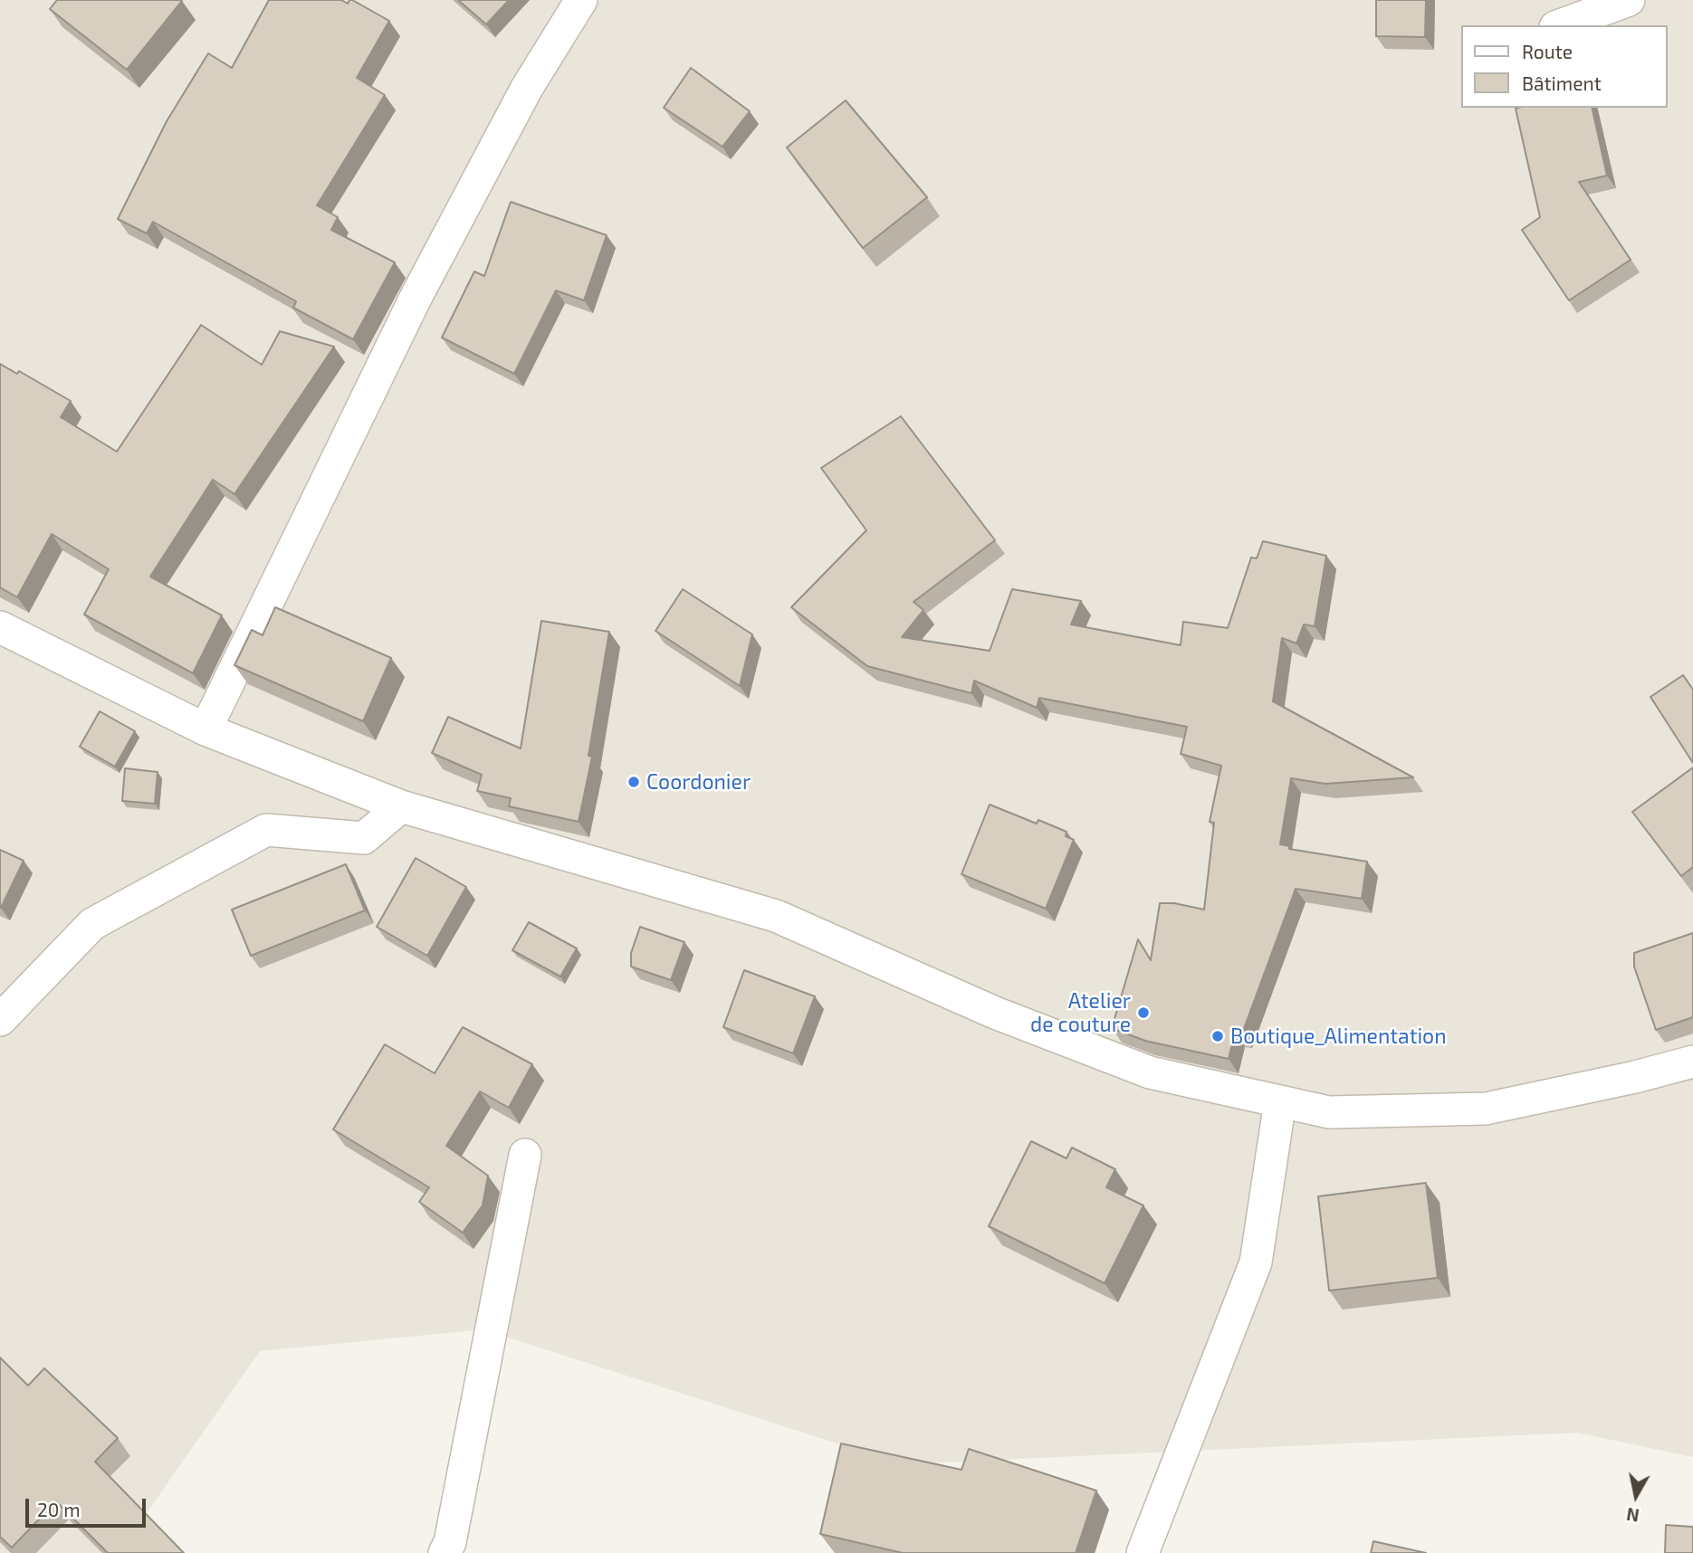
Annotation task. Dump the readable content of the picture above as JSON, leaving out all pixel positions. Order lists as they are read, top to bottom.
{
  "places": ["Coordonier", "Atelier de couture", "Boutique_Alimentation"],
  "legend": ["Route", "Bâtiment"],
  "scale_bar": "20 m",
  "north": "bottom"
}
